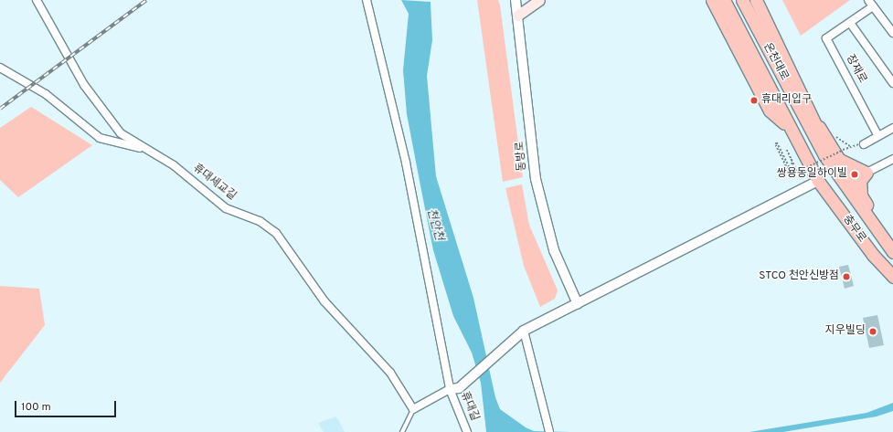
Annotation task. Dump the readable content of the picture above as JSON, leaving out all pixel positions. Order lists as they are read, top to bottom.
{
  "streets": {
    "highway": ["온천대로", "충무로"],
    "street": [
      "장재로",
      "동방로",
      "휴대세교길",
      "휴대길"
    ]
  },
  "crossings": [
    ["온천대로", "충무로"]
  ],
  "water": ["천안천"],
  "places": [
    "휴대리입구",
    "쌍용동일하이빌",
    "STCO 천안신방점",
    "지우빌딩"
  ],
  "scale_bar": "100 m"
}
